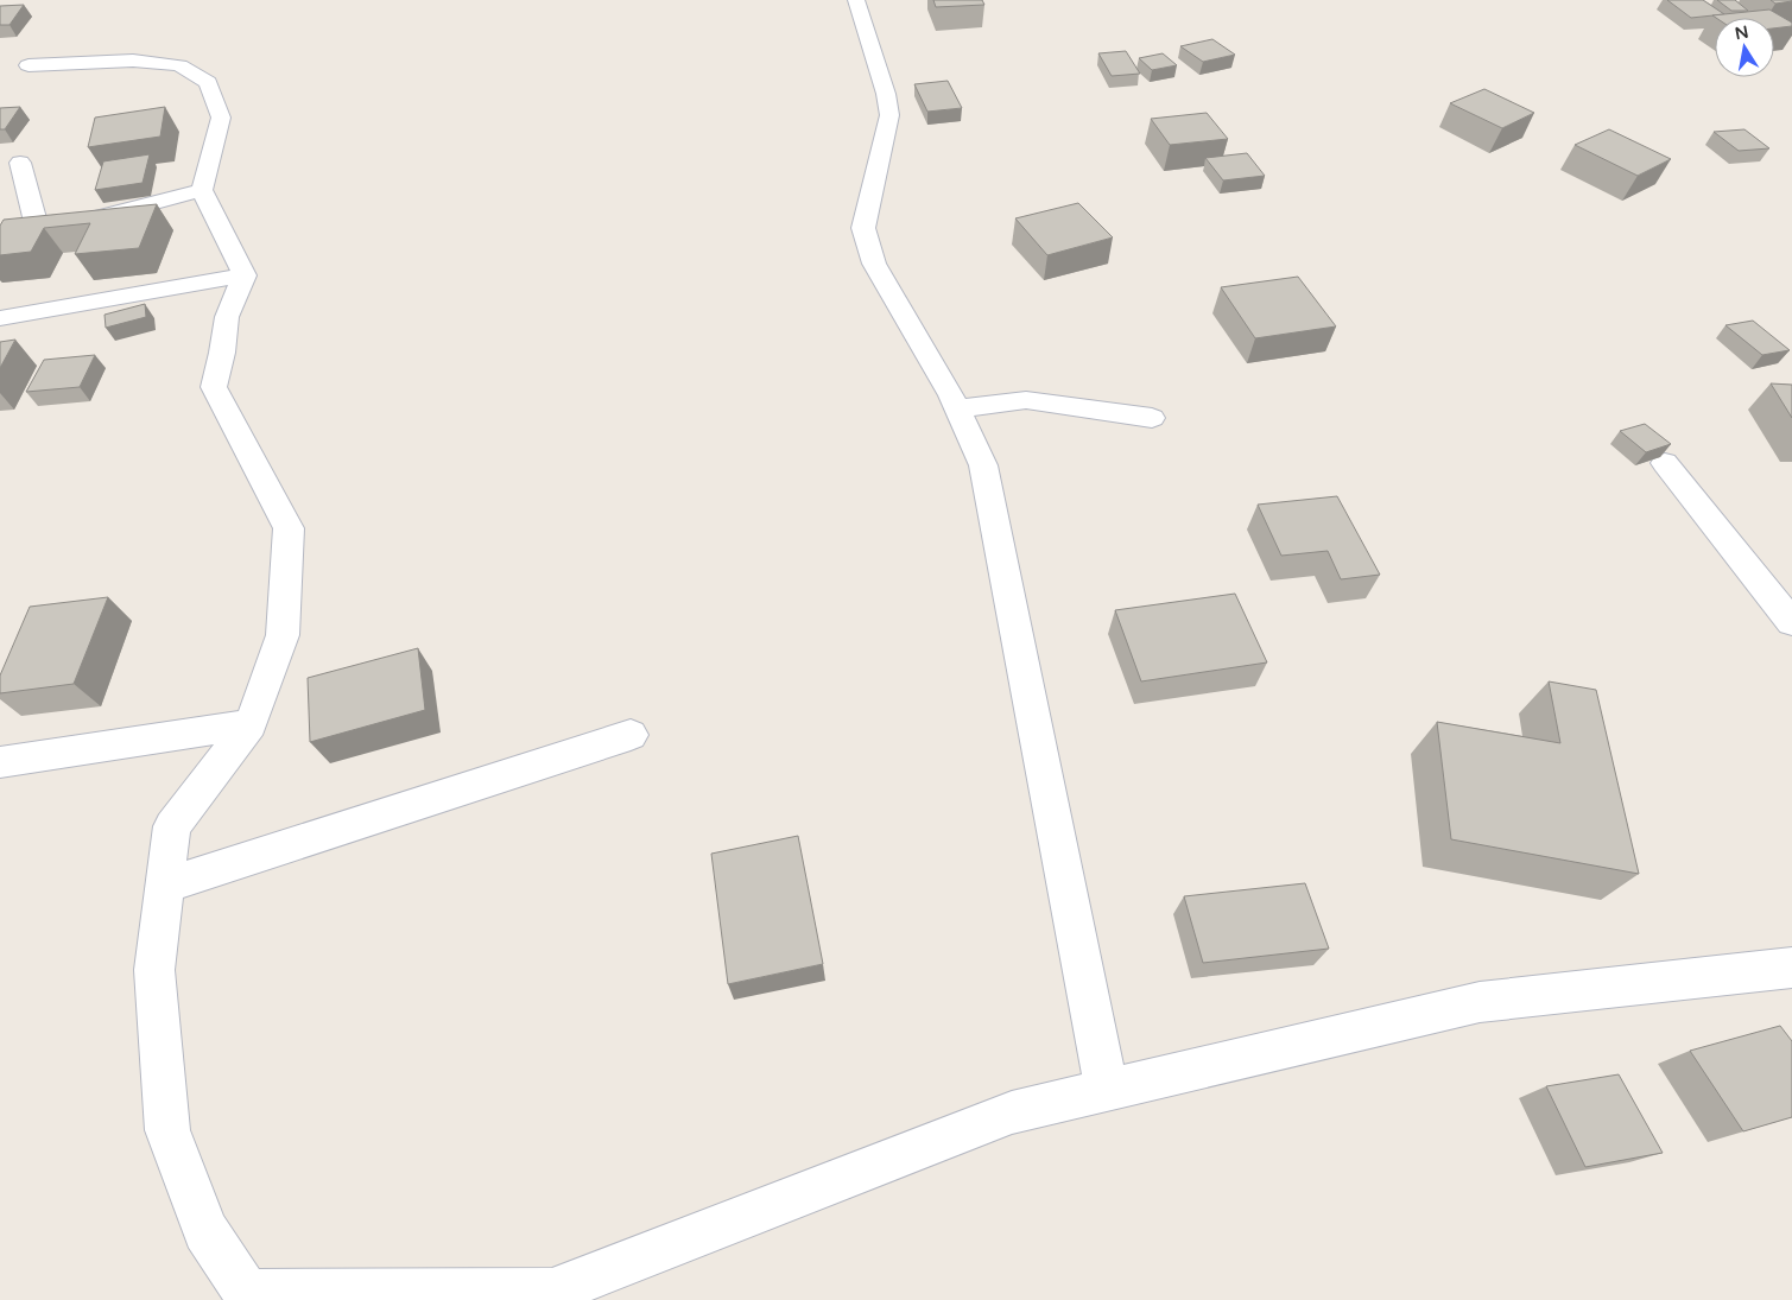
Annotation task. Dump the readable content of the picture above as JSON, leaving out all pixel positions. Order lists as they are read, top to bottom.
{
  "north": "top"
}
